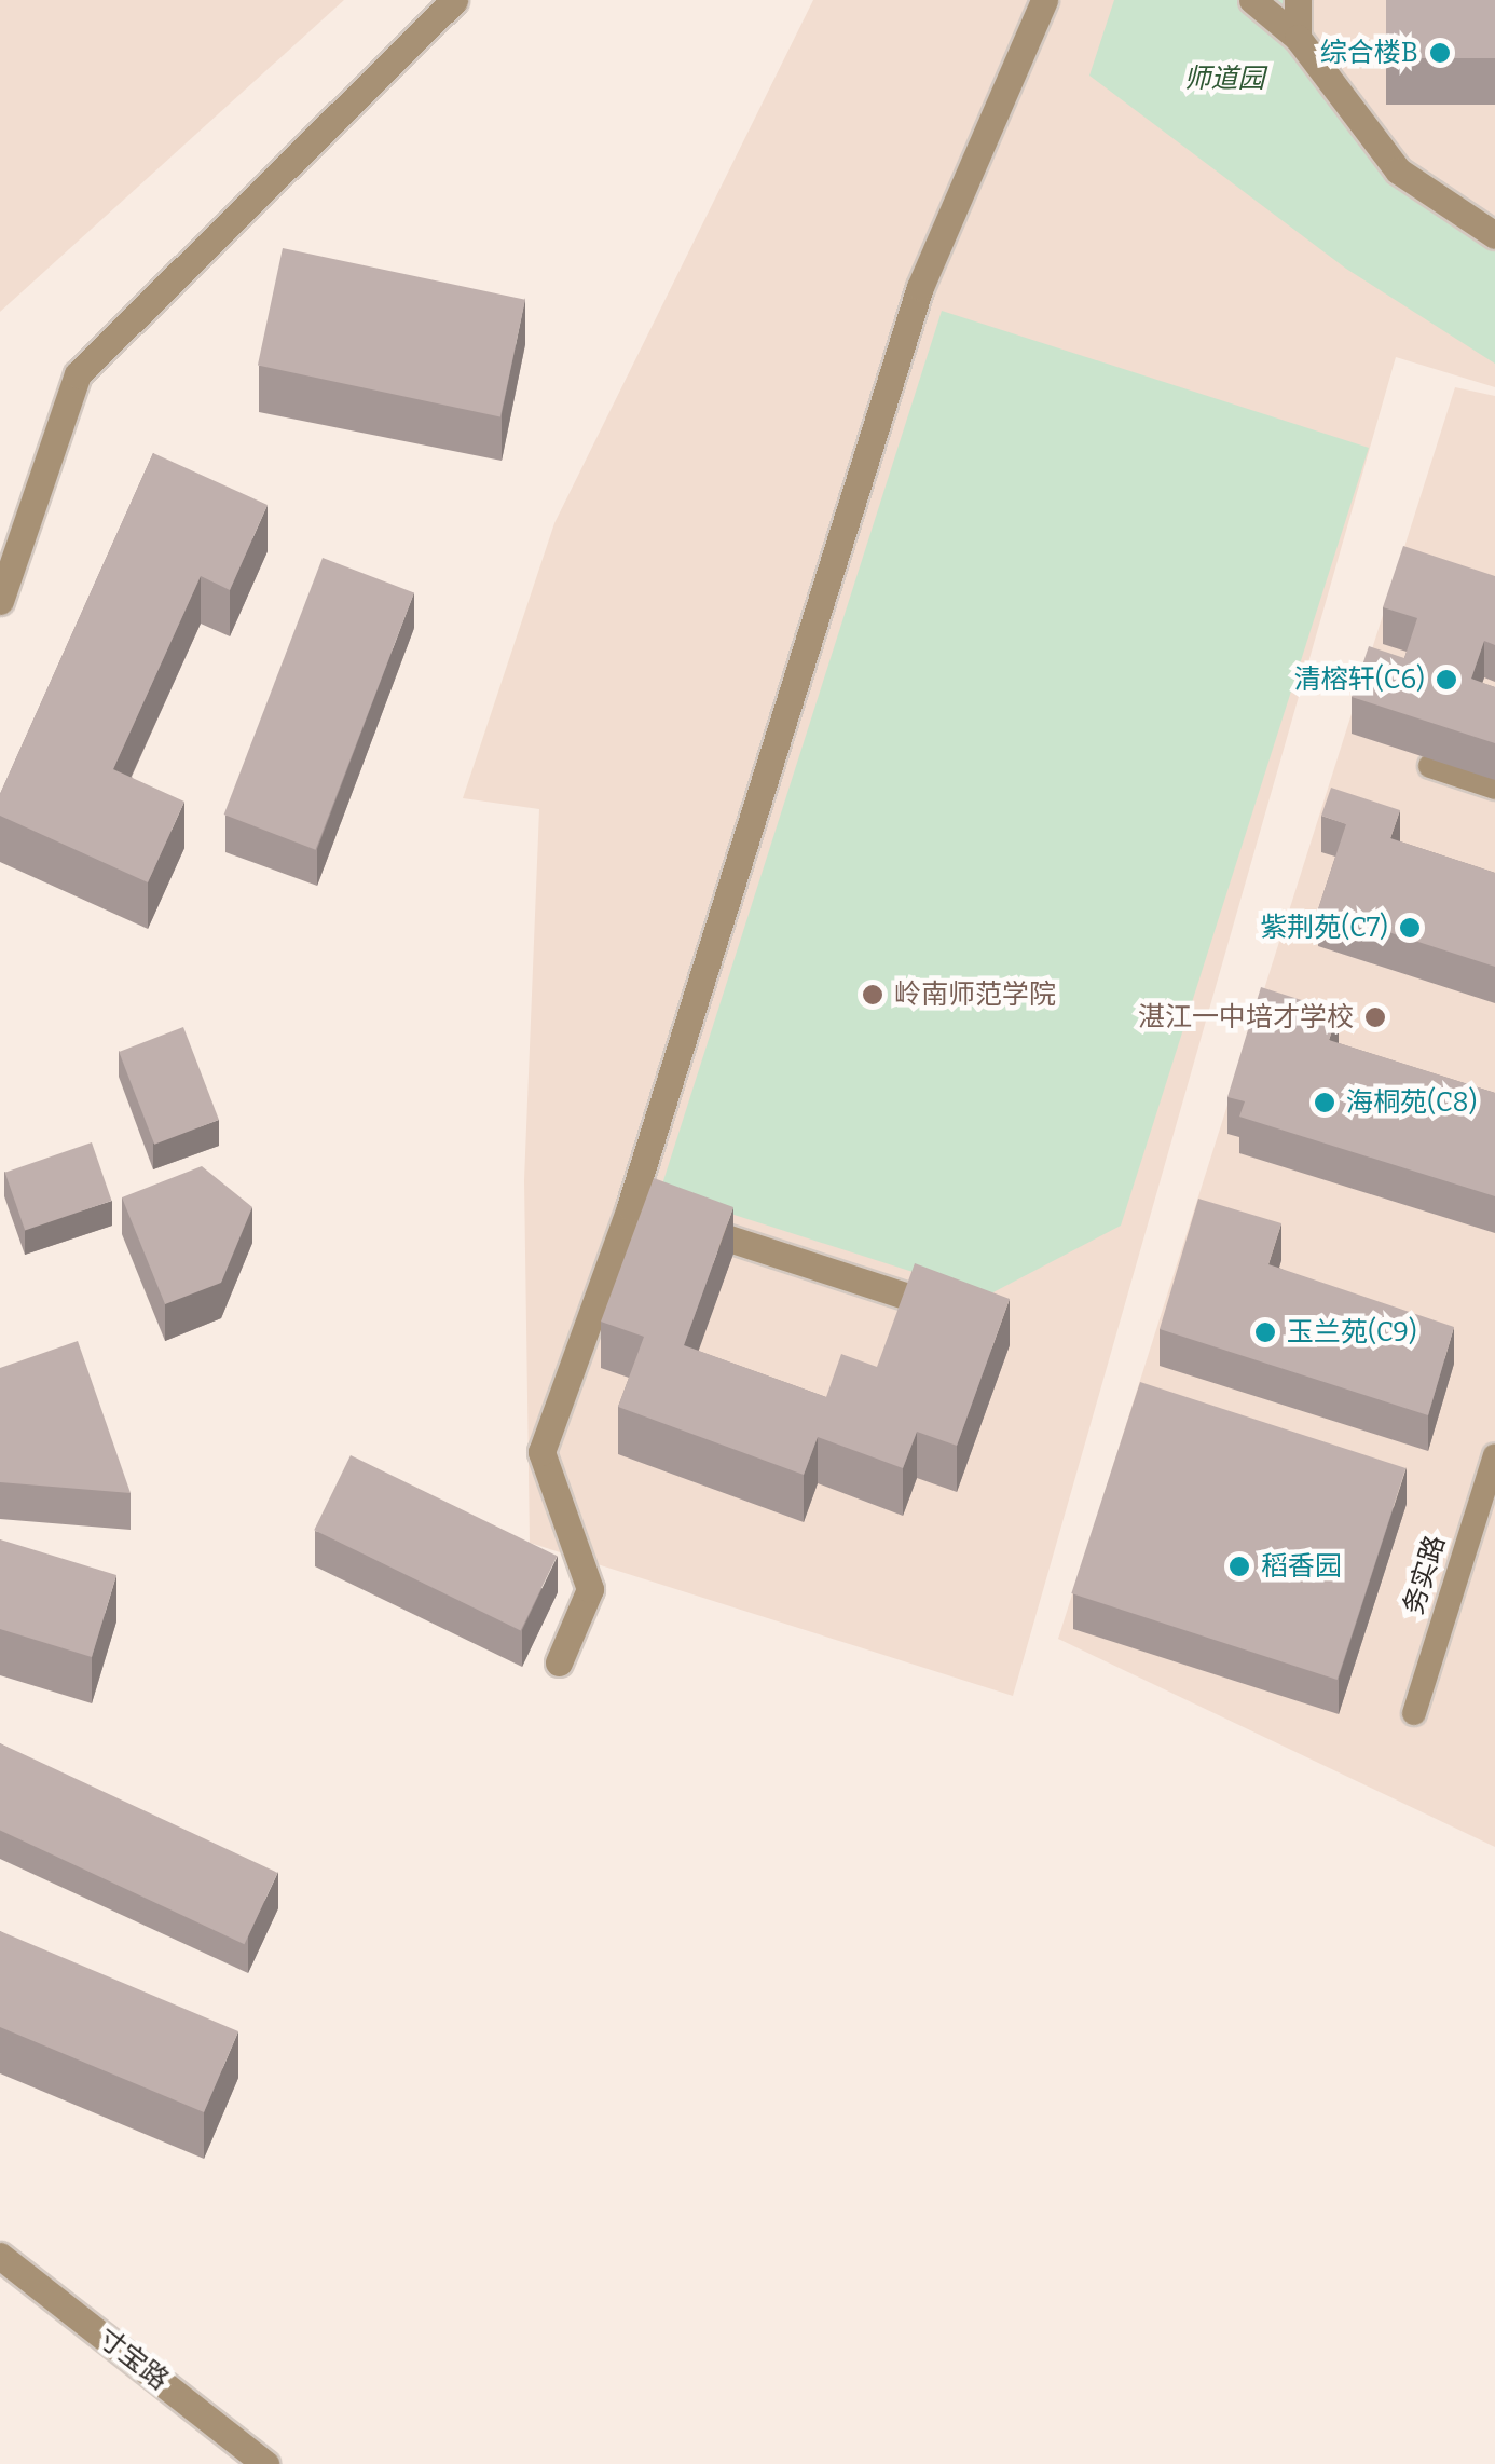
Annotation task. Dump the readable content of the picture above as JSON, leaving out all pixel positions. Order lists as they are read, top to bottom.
{
  "streets": {
    "street": ["寸宝路"],
    "lane": ["务实路"]
  },
  "parks": ["师道园"],
  "places": [
    "综合楼B",
    "清榕轩(C6)",
    "紫荆苑(C7)",
    "岭南师范学院",
    "湛江一中培才学校",
    "海桐苑(C8)",
    "玉兰苑(C9)",
    "稻香园"
  ]
}
